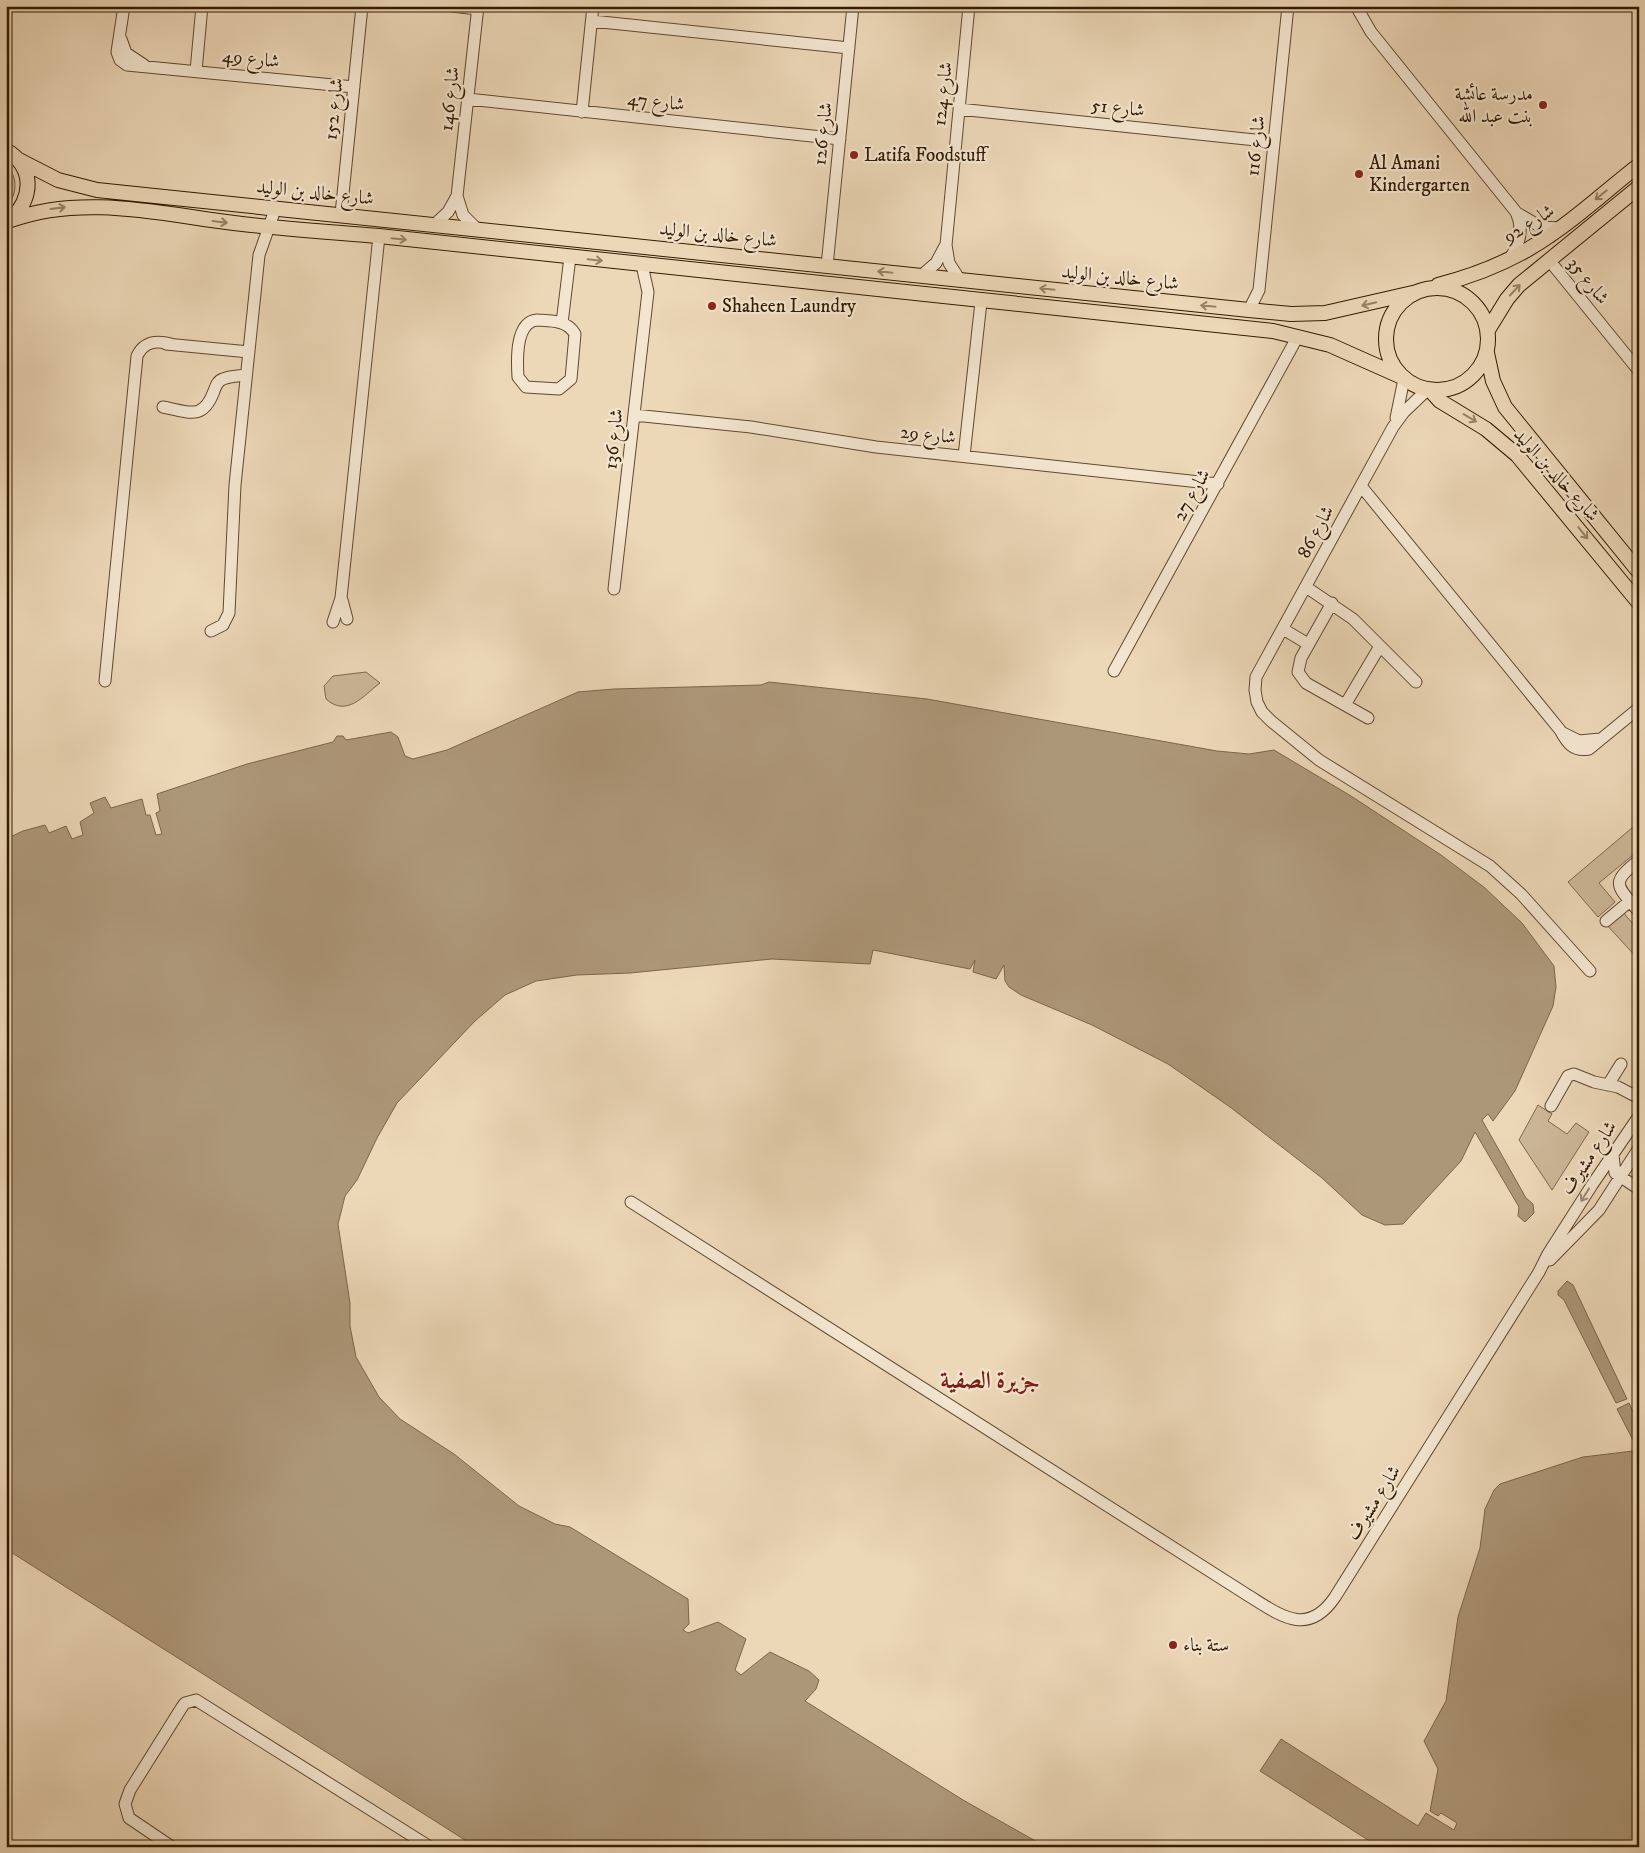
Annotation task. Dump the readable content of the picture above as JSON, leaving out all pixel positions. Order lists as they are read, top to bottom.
{
  "streets": {
    "main road": ["شارع خالد بن الوليد", "شارع 92"],
    "street": [
      "شارع 49",
      "شارع 124",
      "شارع 146",
      "شارع 47",
      "شارع 51",
      "شارع 152",
      "شارع 126",
      "شارع 116",
      "شارع 35",
      "شارع 29",
      "شارع 136",
      "شارع 27",
      "شارع 86",
      "شارع مشيرف"
    ]
  },
  "crossings": [
    ["شارع 49", "شارع 152"],
    ["شارع 124", "شارع 51"],
    ["شارع 124", "شارع خالد بن الوليد"],
    ["شارع 146", "شارع 47"],
    ["شارع 146", "شارع خالد بن الوليد"],
    ["شارع 47", "شارع 126"],
    ["شارع 51", "شارع 116"],
    ["شارع 152", "شارع خالد بن الوليد"],
    ["شارع 126", "شارع خالد بن الوليد"],
    ["شارع 116", "شارع خالد بن الوليد"],
    ["شارع خالد بن الوليد", "شارع 92"],
    ["شارع خالد بن الوليد", "شارع 136"],
    ["شارع خالد بن الوليد", "شارع 27"],
    ["شارع خالد بن الوليد", "شارع 86"],
    ["شارع 92", "شارع 35"],
    ["شارع 92", "شارع 86"],
    ["شارع 29", "شارع 136"],
    ["شارع 29", "شارع 27"]
  ],
  "districts": ["جزيرة الصفية"],
  "places": [
    "مدرسة عائشة بنت عبد الله",
    "Latifa Foodstuff",
    "Al Amani Kindergarten",
    "Shaheen Laundry",
    "ستة بناء"
  ]
}
